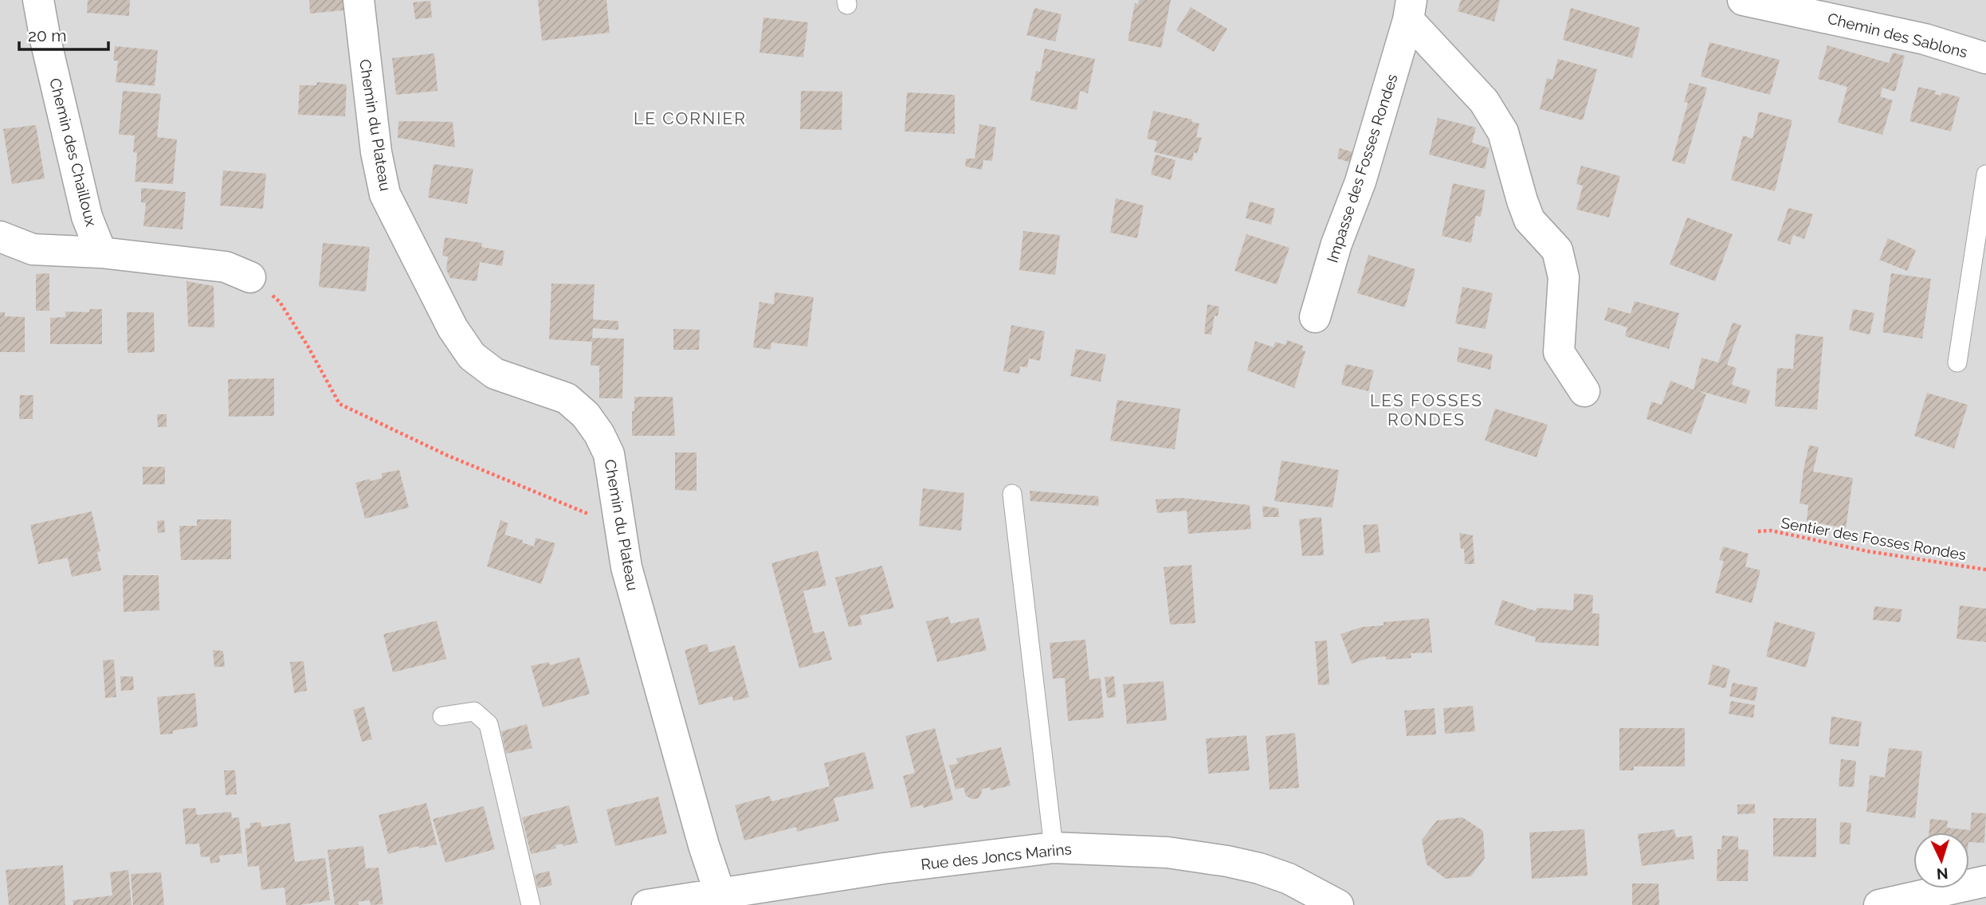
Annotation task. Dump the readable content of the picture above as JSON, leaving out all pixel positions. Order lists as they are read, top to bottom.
{
  "streets": {
    "street": [
      "Chemin des Sablons",
      "Chemin du Plateau",
      "Chemin des Chailloux",
      "Impasse des Fosses Rondes",
      "Rue des Joncs Marins"
    ],
    "path": ["Sentier des Fosses Rondes"]
  },
  "crossings": [
    ["Chemin du Plateau", "Rue des Joncs Marins"]
  ],
  "districts": ["LE CORNIER", "LES FOSSES RONDES"],
  "scale_bar": "20 m",
  "north": "bottom"
}
